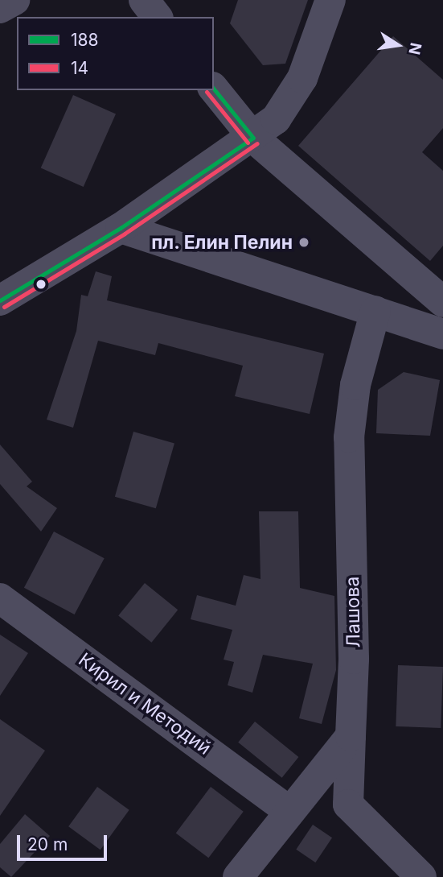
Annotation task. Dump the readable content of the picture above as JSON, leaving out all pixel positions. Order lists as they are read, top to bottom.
{
  "streets": {
    "street": ["Лашова", "Кирил и Методий"]
  },
  "places": ["пл. Елин Пелин"],
  "lines": ["transit line 188", "transit line 14"],
  "legend": ["188", "14"],
  "scale_bar": "20 m",
  "north": "right"
}
